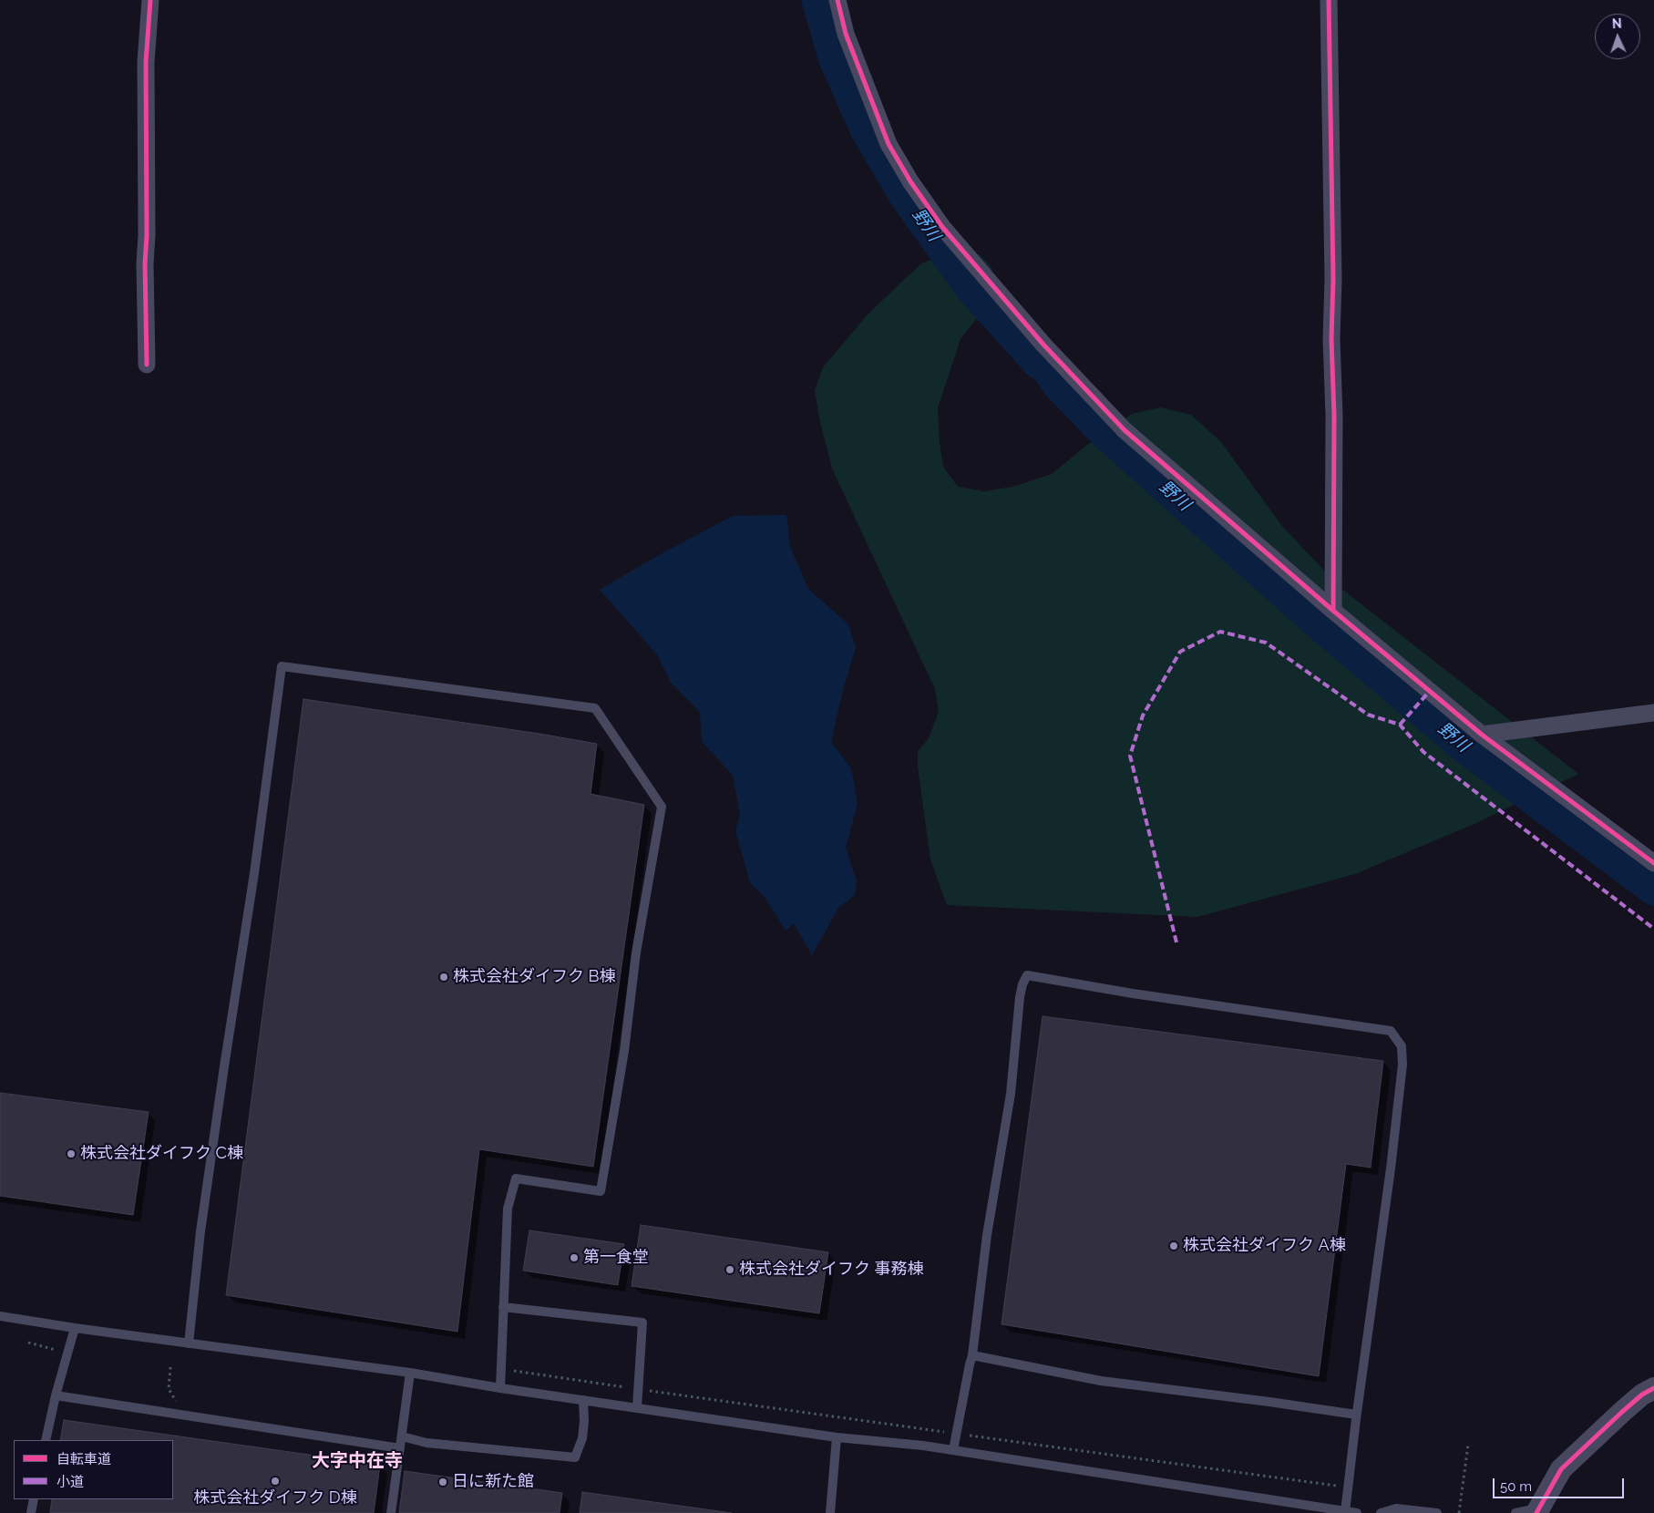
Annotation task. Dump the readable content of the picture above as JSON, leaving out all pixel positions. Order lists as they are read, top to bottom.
{
  "districts": ["大字中在寺"],
  "water": ["野川"],
  "places": [
    "株式会社ダイフク B棟",
    "株式会社ダイフク C棟",
    "株式会社ダイフク A棟",
    "第一食堂",
    "株式会社ダイフク 事務棟",
    "株式会社ダイフク D棟",
    "日に新た館"
  ],
  "legend": ["自転車道", "小道"],
  "scale_bar": "50 m",
  "north": "top"
}
